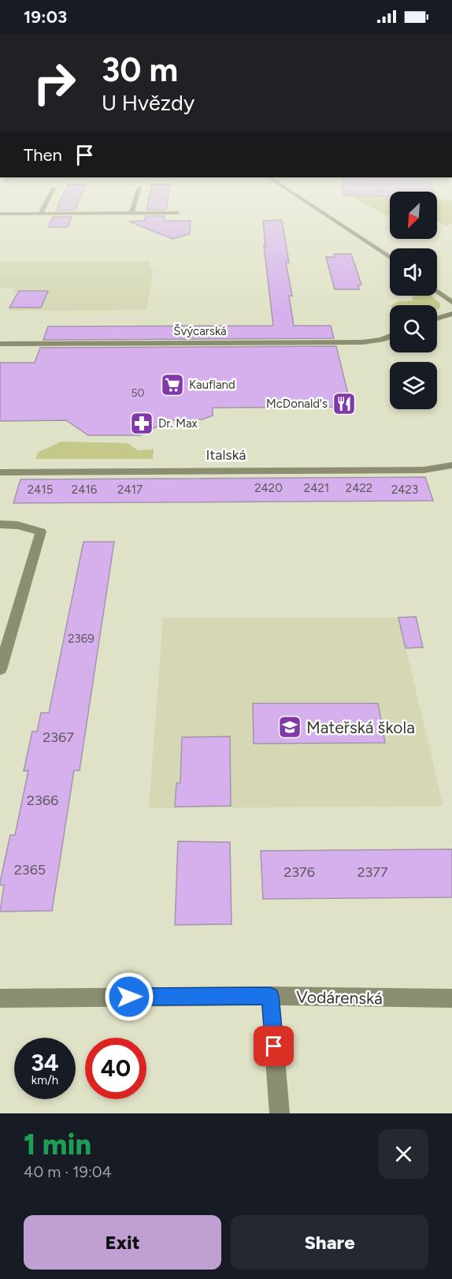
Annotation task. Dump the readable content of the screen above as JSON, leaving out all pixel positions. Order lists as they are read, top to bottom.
{
  "streets": {
    "street": ["Švýcarská", "Italská", "Vodárenská"]
  },
  "places": {
    "supermarket": ["Kaufland"],
    "restaurant": ["McDonald's"],
    "pharmacy": ["Dr. Max"],
    "school or university": ["Mateřská škola"]
  },
  "house_numbers": [
    "50",
    "2420",
    "2421",
    "2422",
    "2415",
    "2416",
    "2417",
    "2423",
    "2369",
    "2367",
    "2366",
    "2365",
    "2376",
    "2377"
  ],
  "north": "bottom left",
  "page": {
    "status": "19:03",
    "turn": ["30 m", "U Hvězdy"],
    "then": "Then",
    "speed": "34 km/h",
    "limit": "40",
    "heading": ["1 min", "40 m · 19:04"],
    "buttons": ["Exit", "Share"]
  }
}
